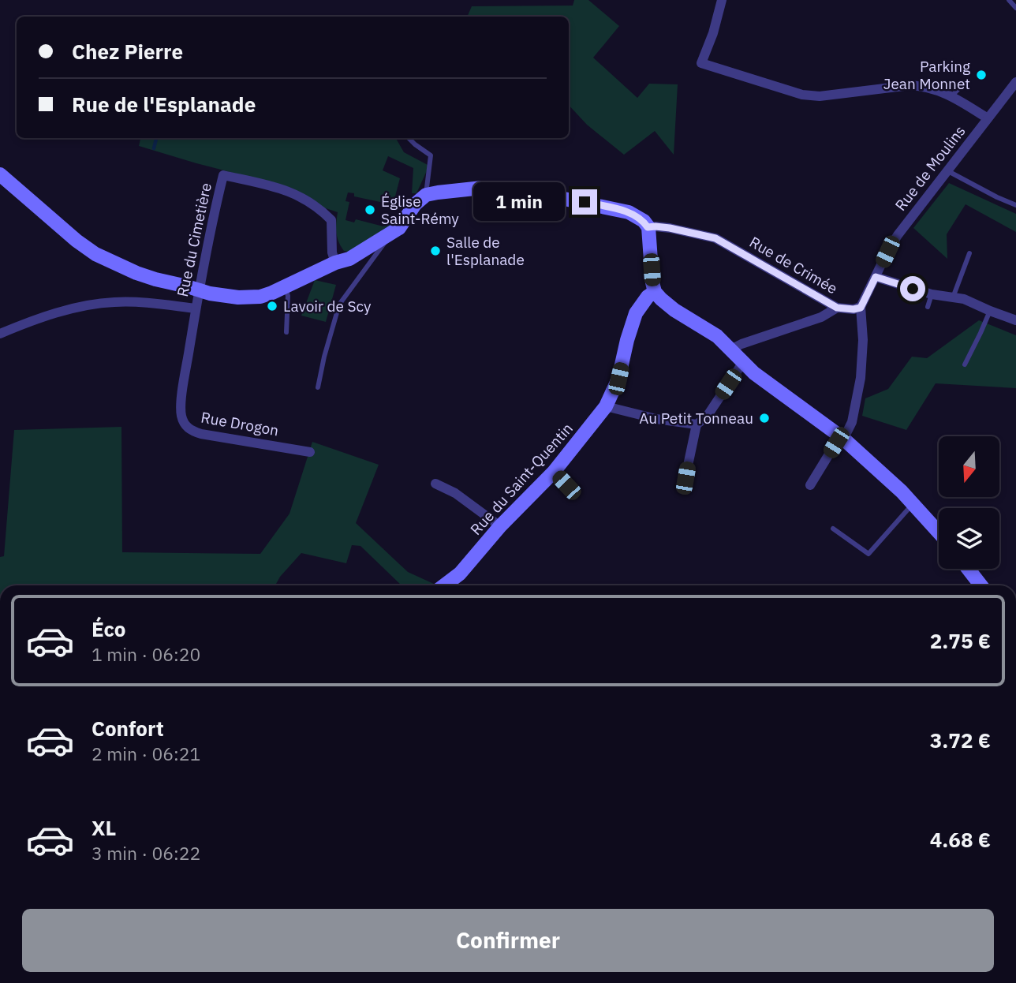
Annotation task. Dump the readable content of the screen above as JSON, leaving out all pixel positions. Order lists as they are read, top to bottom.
{
  "streets": {
    "street": [
      "Rue de Moulins",
      "Rue du Cimetière",
      "Rue de Crimée",
      "Rue Drogon",
      "Rue du Saint-Quentin"
    ]
  },
  "crossings": [
    ["Rue de Moulins", "Rue de Crimée"],
    ["Rue du Cimetière", "Rue Drogon"]
  ],
  "places": [
    "Parking Jean Monnet",
    "Église Saint-Rémy",
    "Salle de l'Esplanade",
    "Lavoir de Scy",
    "Au Petit Tonneau"
  ],
  "north": "bottom",
  "page": {
    "banner": ["Chez Pierre", "Rue de l'Esplanade"],
    "bubble": "1 min",
    "list": [
      {
        "name": "Éco",
        "note": "1 min · 06:20",
        "value": "2.75 €"
      },
      {
        "name": "Confort",
        "note": "2 min · 06:21",
        "value": "3.72 €"
      },
      {
        "name": "XL",
        "note": "3 min · 06:22",
        "value": "4.68 €"
      }
    ],
    "buttons": "Confirmer"
  }
}
